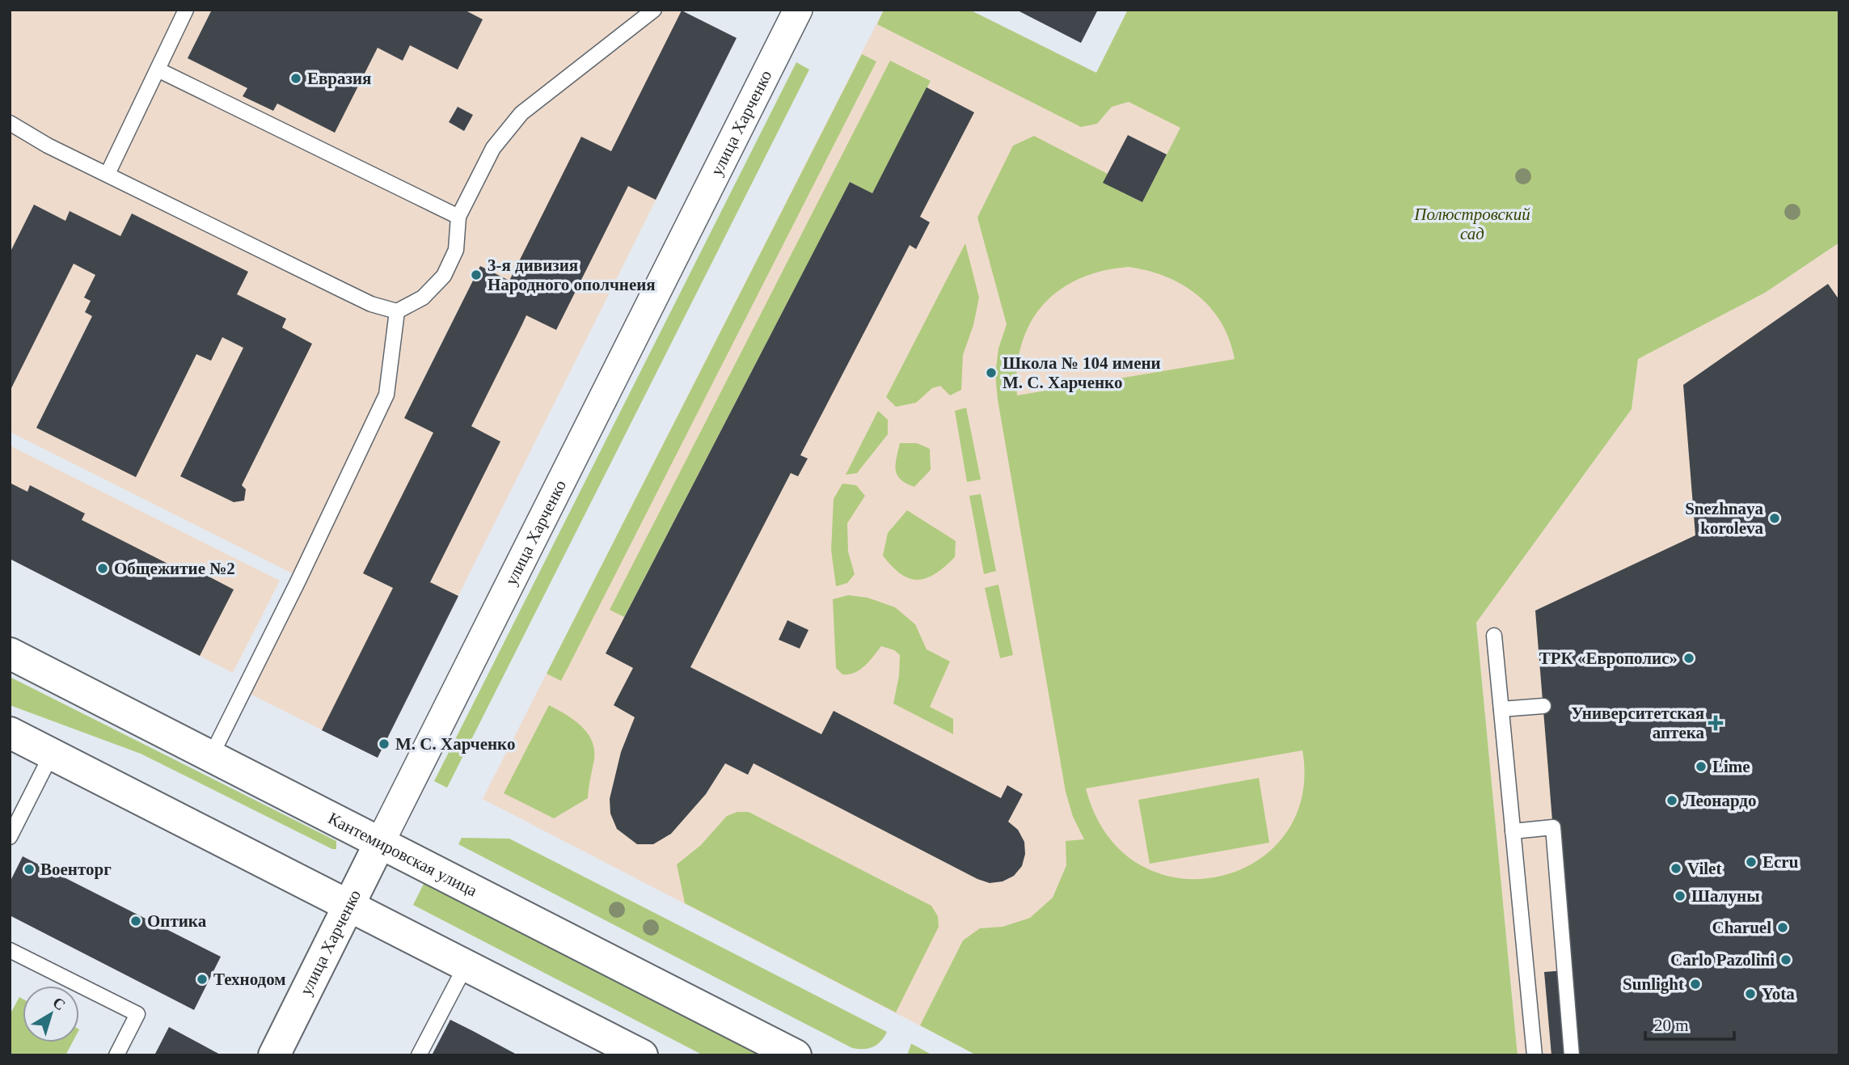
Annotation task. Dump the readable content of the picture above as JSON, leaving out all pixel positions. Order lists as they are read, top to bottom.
{
  "streets": {
    "main road": ["улица Харченко", "Кантемировская улица"]
  },
  "crossings": [
    ["улица Харченко", "Кантемировская улица"]
  ],
  "parks": ["Полюстровский сад"],
  "places": {
    "other": [
      "Евразия",
      "3-я дивизия Народного ополчнеия",
      "Школа № 104 имени М. С. Харченко",
      "Snezhnaya koroleva",
      "Общежитие №2",
      "ТРК «Европолис»",
      "М. С. Харченко",
      "Lime",
      "Леонардо",
      "Ecru",
      "Vilet",
      "Военторг",
      "Шалуны",
      "Оптика",
      "Charuel",
      "Carlo Pazolini",
      "Технодом",
      "Sunlight",
      "Yota"
    ],
    "health": ["Университетская аптека"]
  },
  "scale_bar": "20 m",
  "north": "top right"
}
